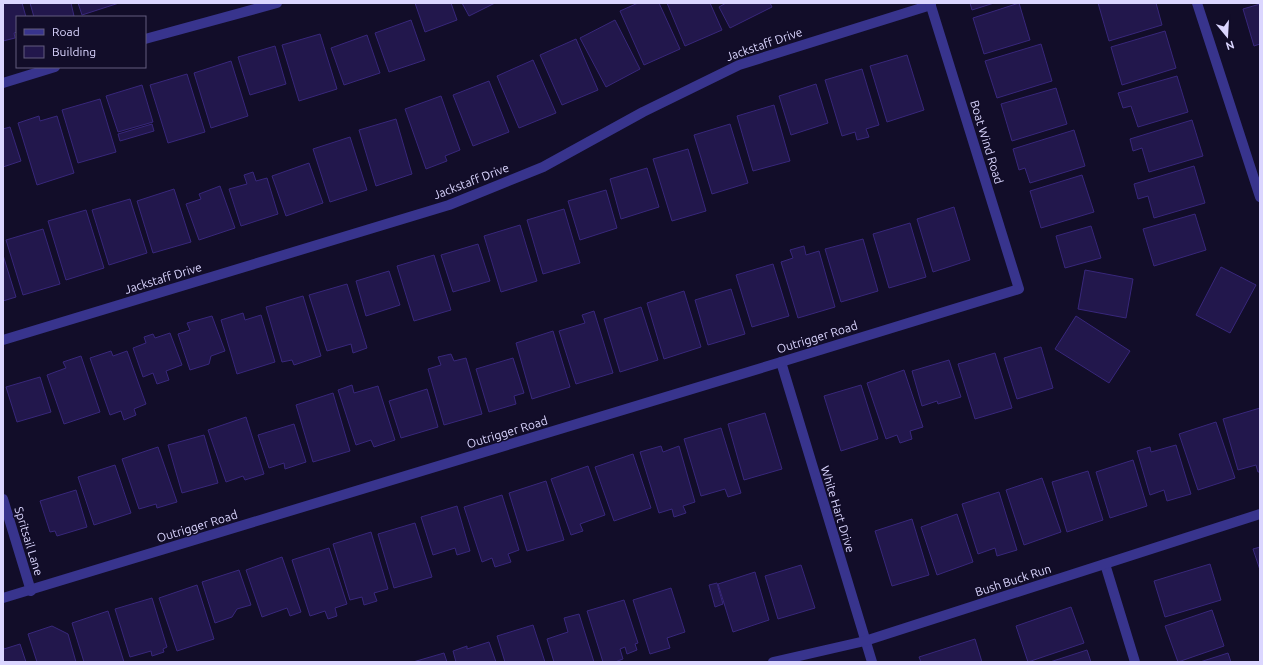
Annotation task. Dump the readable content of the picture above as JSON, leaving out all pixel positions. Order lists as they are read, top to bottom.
{
  "streets": {
    "street": [
      "Jackstaff Drive",
      "Boat Wind Road",
      "Outrigger Road",
      "White Hart Drive",
      "Spritsail Lane",
      "Bush Buck Run"
    ]
  },
  "crossings": [
    ["Jackstaff Drive", "Boat Wind Road"],
    ["Boat Wind Road", "Outrigger Road"],
    ["Outrigger Road", "White Hart Drive"],
    ["Outrigger Road", "Spritsail Lane"],
    ["White Hart Drive", "Bush Buck Run"]
  ],
  "legend": ["Road", "Building"],
  "north": "bottom"
}
